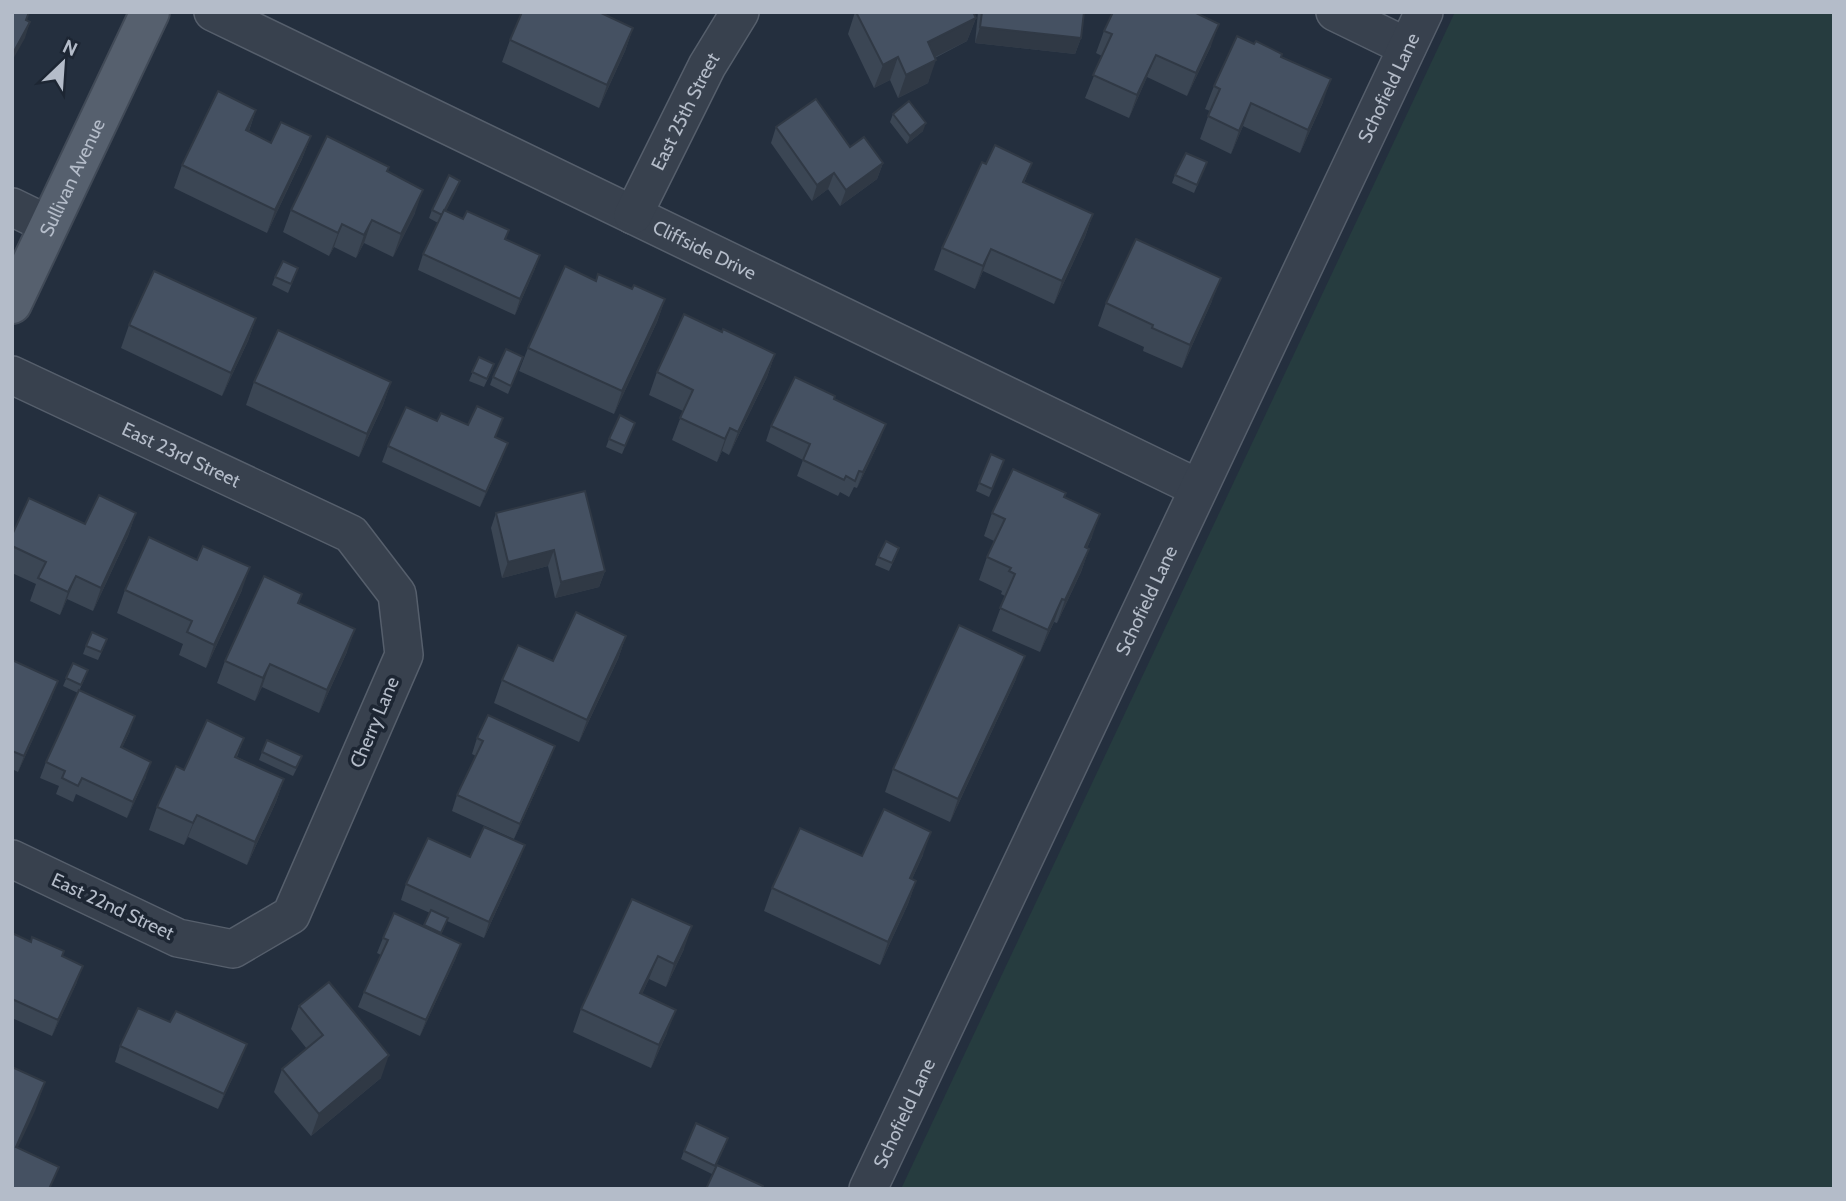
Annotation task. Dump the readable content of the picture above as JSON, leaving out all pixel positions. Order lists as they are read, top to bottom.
{
  "streets": {
    "main road": ["Sullivan Avenue"],
    "street": [
      "Schofield Lane",
      "East 25th Street",
      "Cliffside Drive",
      "East 23rd Street",
      "Cherry Lane",
      "East 22nd Street"
    ]
  },
  "crossings": [
    ["Schofield Lane", "Cliffside Drive"],
    ["East 25th Street", "Cliffside Drive"],
    ["East 23rd Street", "Cherry Lane"],
    ["Cherry Lane", "East 22nd Street"]
  ],
  "north": "top right"
}
